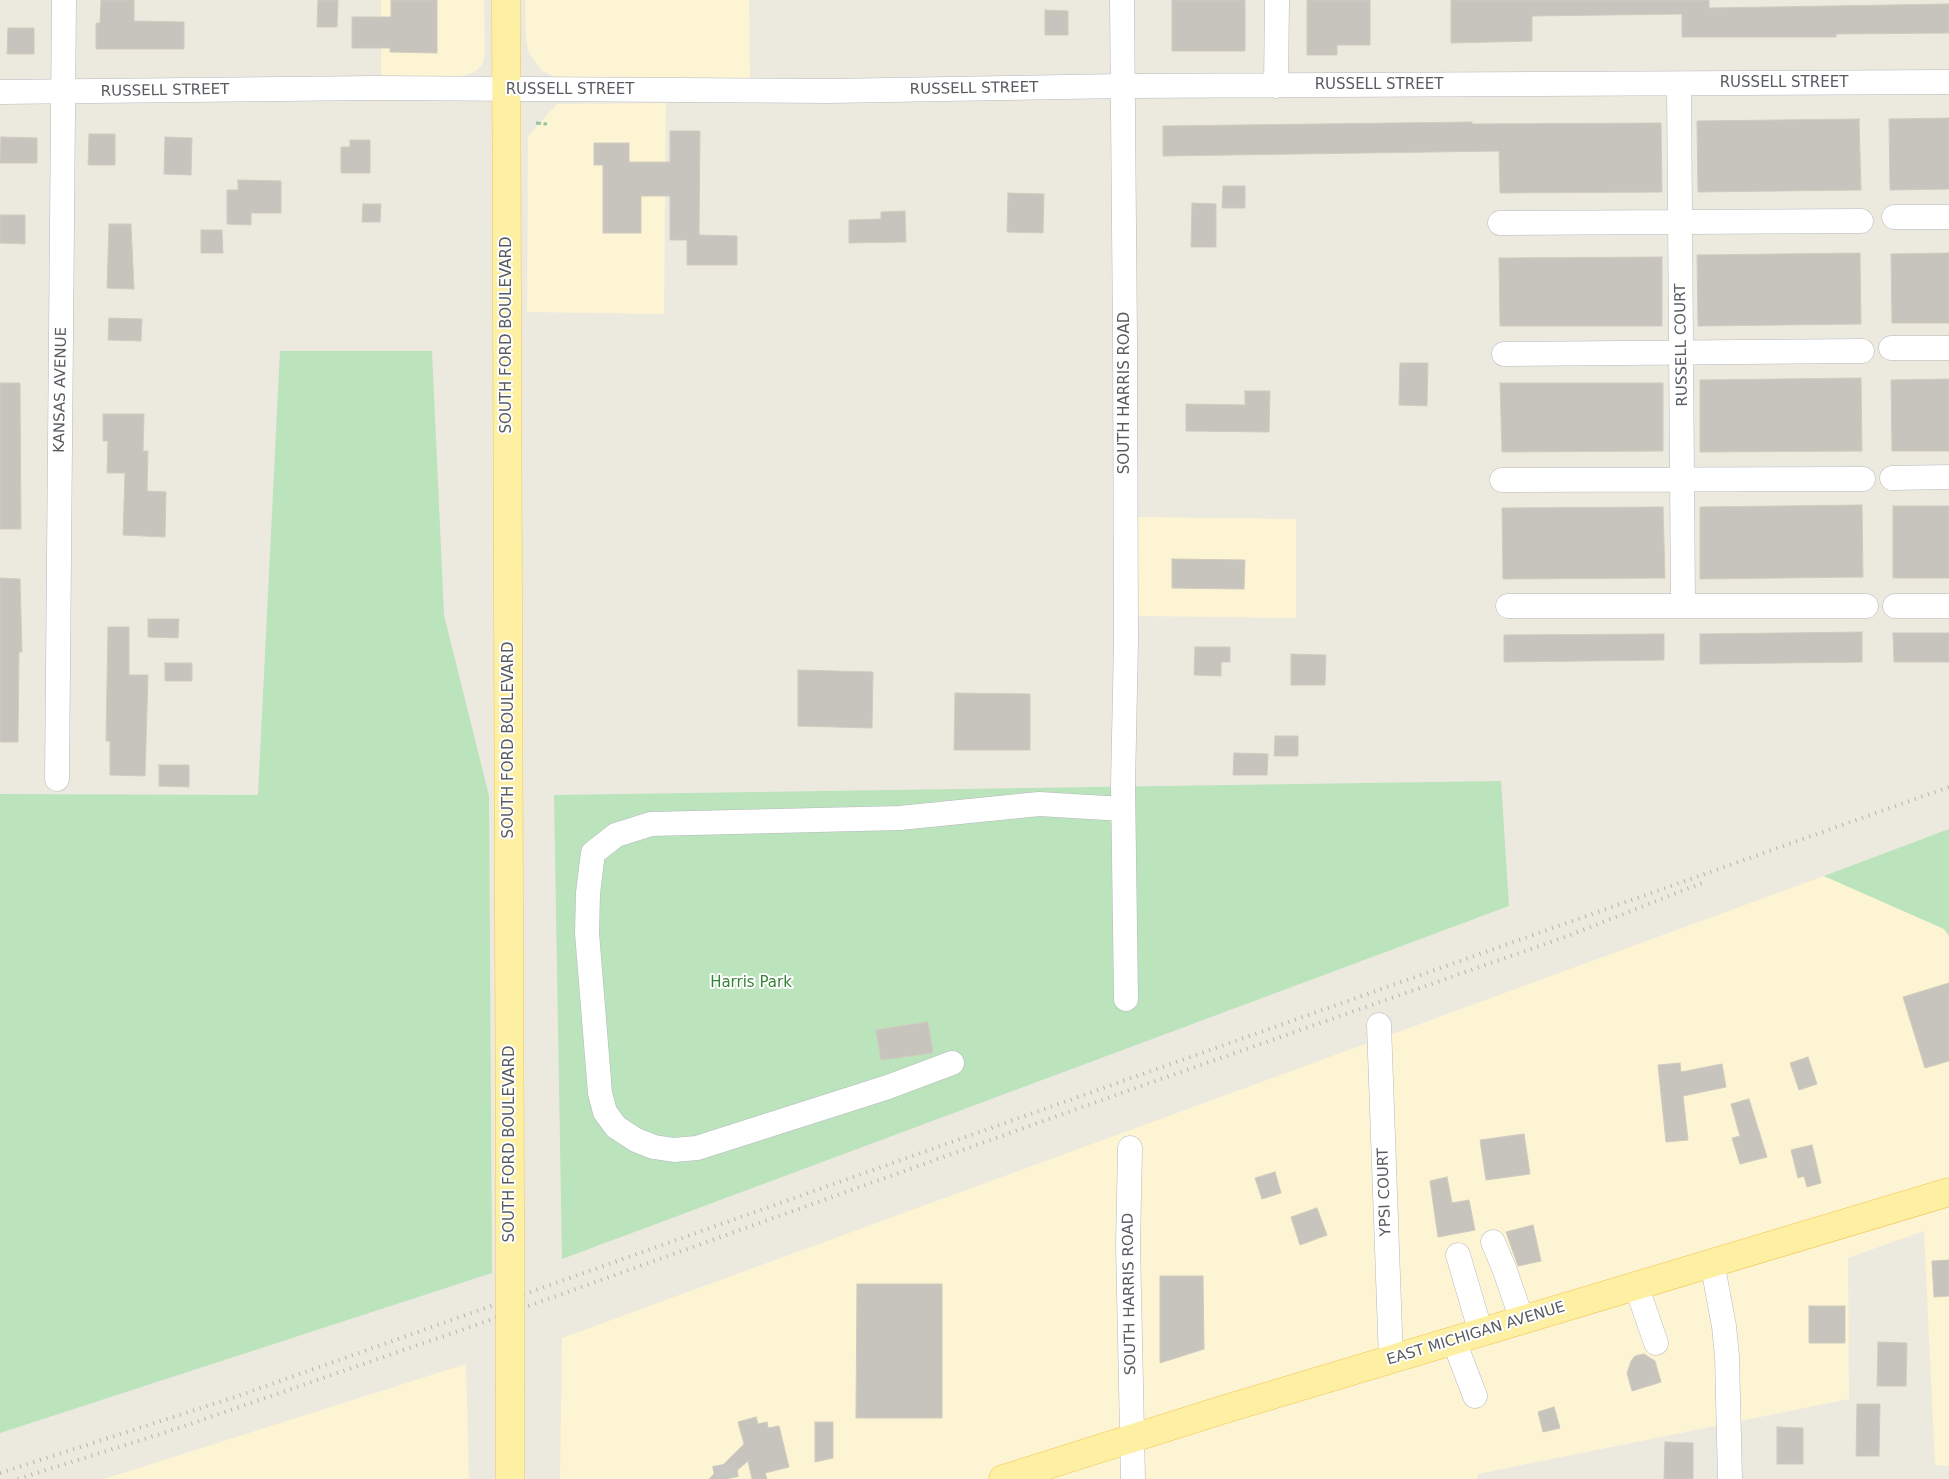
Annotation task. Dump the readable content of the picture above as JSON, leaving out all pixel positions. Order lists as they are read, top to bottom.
{
  "streets": {
    "main road": ["SOUTH FORD BOULEVARD", "EAST MICHIGAN AVENUE"],
    "street": [
      "RUSSELL STREET",
      "RUSSELL COURT",
      "KANSAS AVENUE",
      "SOUTH HARRIS ROAD",
      "YPSI COURT"
    ]
  },
  "crossings": [
    ["RUSSELL STREET", "SOUTH FORD BOULEVARD"],
    ["RUSSELL STREET", "RUSSELL COURT"],
    ["RUSSELL STREET", "KANSAS AVENUE"],
    ["RUSSELL STREET", "SOUTH HARRIS ROAD"],
    ["SOUTH HARRIS ROAD", "EAST MICHIGAN AVENUE"],
    ["YPSI COURT", "EAST MICHIGAN AVENUE"]
  ],
  "parks": ["Harris Park"]
}
